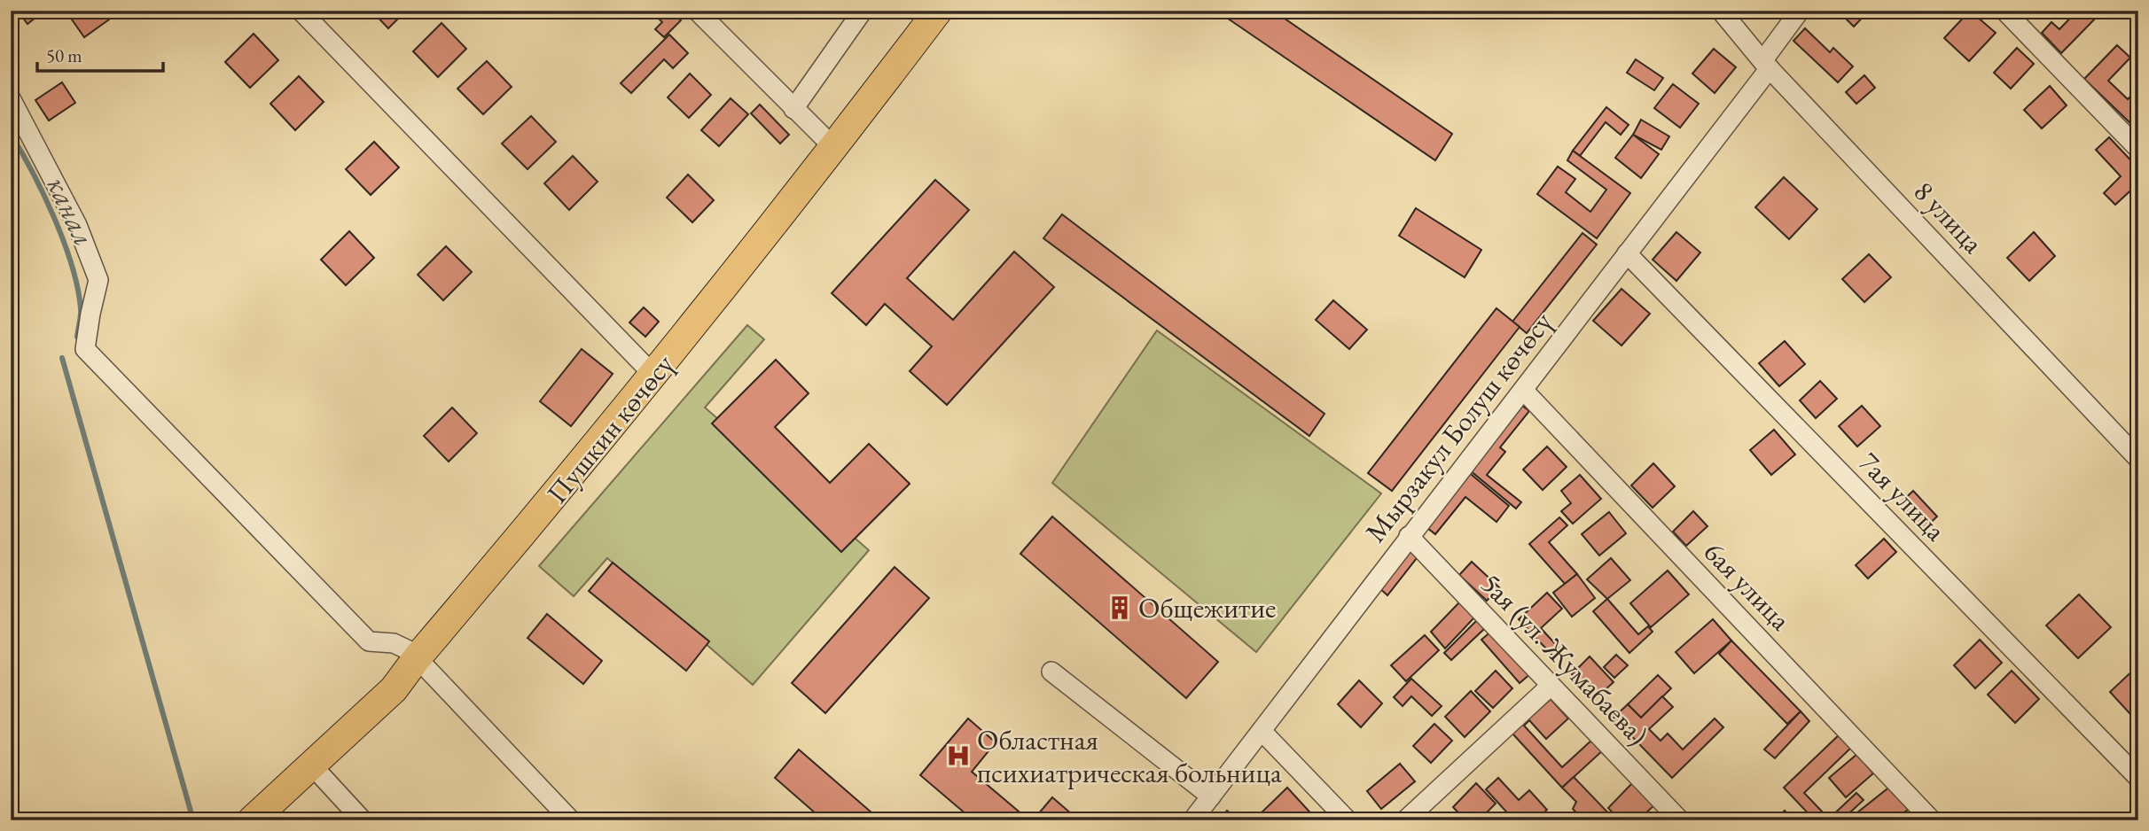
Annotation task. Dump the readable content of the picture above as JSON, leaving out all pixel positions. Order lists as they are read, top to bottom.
{
  "streets": {
    "highway": ["Пушкин көчөсү"],
    "street": [
      "8 улица",
      "Мырзакул Болуш көчөсү",
      "7ая улица",
      "6ая улица",
      "5ая (ул. Жумабаева)"
    ]
  },
  "crossings": [
    ["8 улица", "Мырзакул Болуш көчөсү"],
    ["Мырзакул Болуш көчөсү", "7ая улица"],
    ["Мырзакул Болуш көчөсү", "6ая улица"],
    ["Мырзакул Болуш көчөсү", "5ая (ул. Жумабаева)"]
  ],
  "water": ["канал"],
  "places": {
    "building": ["Общежитие"],
    "hospital": ["Областная психиатрическая больница"]
  },
  "scale_bar": "50 m"
}
